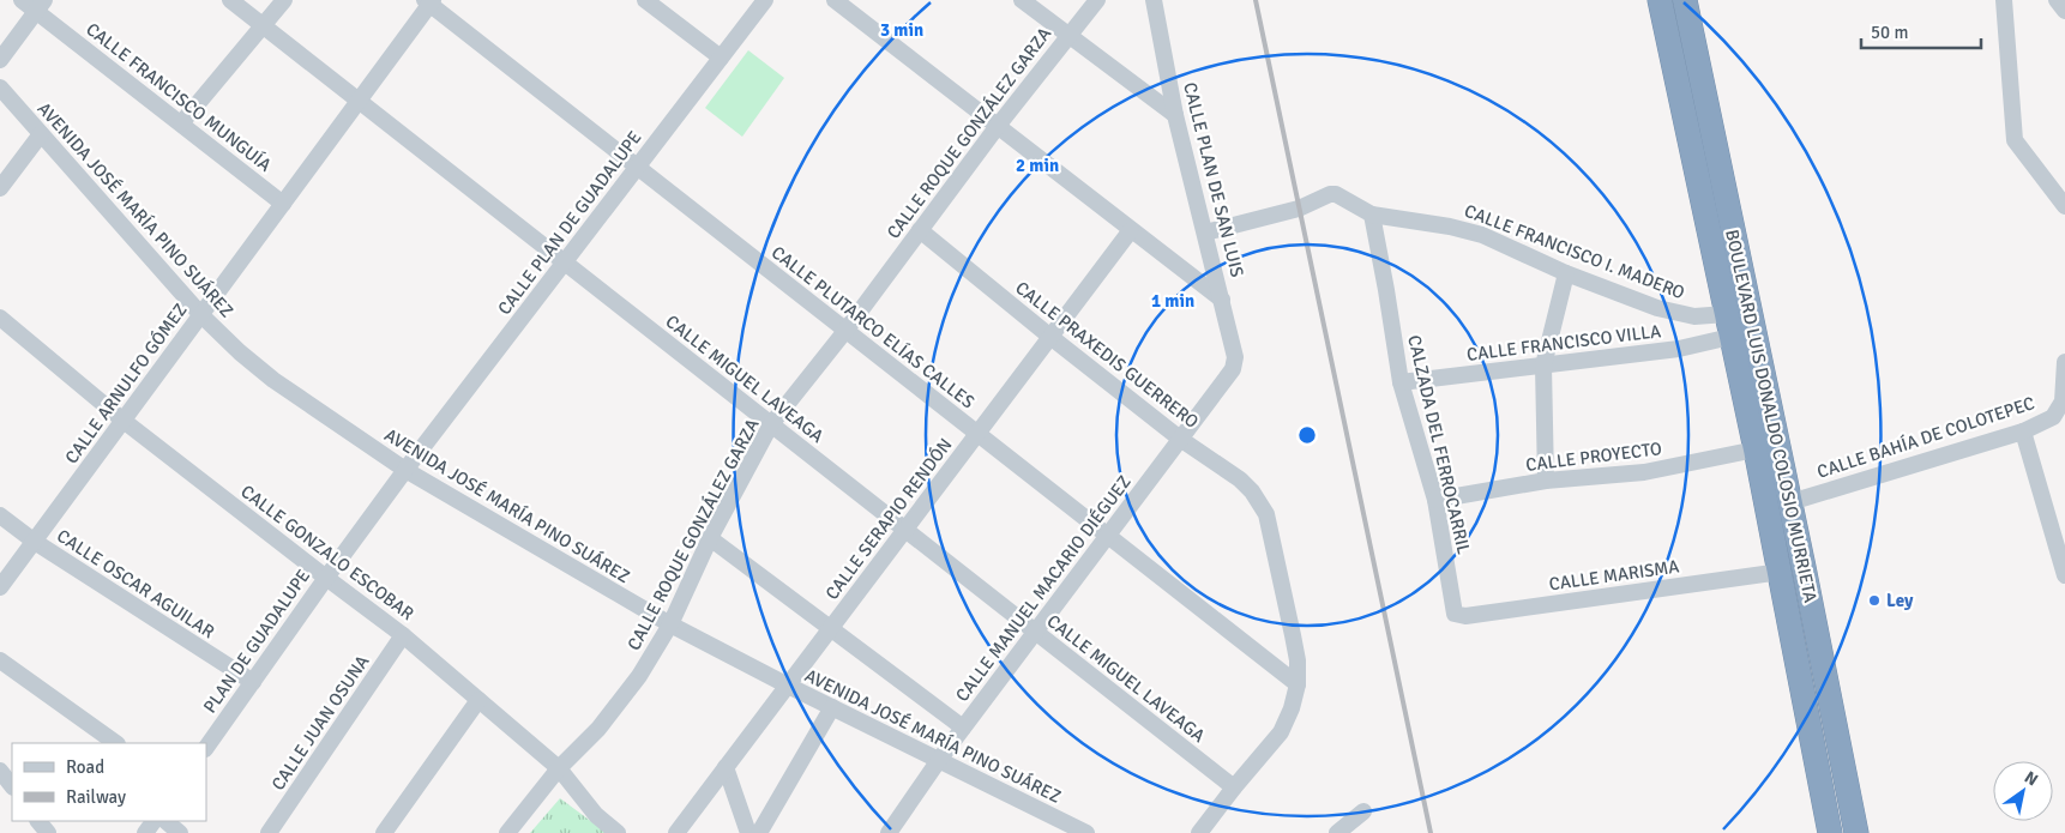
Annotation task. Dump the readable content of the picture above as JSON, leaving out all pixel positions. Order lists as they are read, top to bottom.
{
  "streets": {
    "highway": ["BOULEVARD LUIS DONALDO COLOSIO MURRIETA"],
    "street": [
      "CALLE FRANCISCO MUNGUÍA",
      "CALLE ROQUE GONZÁLEZ GARZA",
      "CALLE PLAN DE SAN LUIS",
      "AVENIDA JOSÉ MARÍA PINO SUÁREZ",
      "CALLE PLAN DE GUADALUPE",
      "CALLE FRANCISCO I. MADERO",
      "CALLE PLUTARCO ELÍAS CALLES",
      "CALLE FRANCISCO VILLA",
      "CALLE PRAXEDIS GUERRERO",
      "CALLE MIGUEL LAVEAGA",
      "CALLE ARNULFO GÓMEZ",
      "CALLE BAHÍA DE COLOTEPEC",
      "CALZADA DEL FERROCARRIL",
      "CALLE PROYECTO",
      "CALLE SERAPIO RENDÓN",
      "CALLE GONZALO ESCOBAR",
      "CALLE MARISMA",
      "CALLE OSCAR AGUILAR",
      "CALLE MANUEL MACARIO DIÉGUEZ",
      "PLAN DE GUADALUPE",
      "CALLE JUAN OSUNA"
    ]
  },
  "crossings": [
    ["CALLE FRANCISCO MUNGUÍA", "CALLE ARNULFO GÓMEZ"],
    ["CALLE ROQUE GONZÁLEZ GARZA", "AVENIDA JOSÉ MARÍA PINO SUÁREZ"],
    ["CALLE ROQUE GONZÁLEZ GARZA", "CALLE PLUTARCO ELÍAS CALLES"],
    ["CALLE ROQUE GONZÁLEZ GARZA", "CALLE PRAXEDIS GUERRERO"],
    ["CALLE ROQUE GONZÁLEZ GARZA", "CALLE MIGUEL LAVEAGA"],
    ["CALLE ROQUE GONZÁLEZ GARZA", "CALLE GONZALO ESCOBAR"],
    ["CALLE PLAN DE SAN LUIS", "CALLE FRANCISCO I. MADERO"],
    ["CALLE PLAN DE SAN LUIS", "CALLE MANUEL MACARIO DIÉGUEZ"],
    ["AVENIDA JOSÉ MARÍA PINO SUÁREZ", "CALLE PLAN DE GUADALUPE"],
    ["AVENIDA JOSÉ MARÍA PINO SUÁREZ", "CALLE ARNULFO GÓMEZ"],
    ["AVENIDA JOSÉ MARÍA PINO SUÁREZ", "CALLE SERAPIO RENDÓN"],
    ["AVENIDA JOSÉ MARÍA PINO SUÁREZ", "CALLE MANUEL MACARIO DIÉGUEZ"],
    ["AVENIDA JOSÉ MARÍA PINO SUÁREZ", "PLAN DE GUADALUPE"],
    ["CALLE PLAN DE GUADALUPE", "CALLE PLUTARCO ELÍAS CALLES"],
    ["CALLE PLAN DE GUADALUPE", "CALLE MIGUEL LAVEAGA"],
    ["CALLE PLAN DE GUADALUPE", "PLAN DE GUADALUPE"],
    ["CALLE FRANCISCO I. MADERO", "CALLE FRANCISCO VILLA"],
    ["CALLE FRANCISCO I. MADERO", "BOULEVARD LUIS DONALDO COLOSIO MURRIETA"],
    ["CALLE FRANCISCO I. MADERO", "CALZADA DEL FERROCARRIL"],
    ["CALLE PLUTARCO ELÍAS CALLES", "CALLE PRAXEDIS GUERRERO"],
    ["CALLE PLUTARCO ELÍAS CALLES", "CALLE ARNULFO GÓMEZ"],
    ["CALLE PLUTARCO ELÍAS CALLES", "CALLE SERAPIO RENDÓN"],
    ["CALLE PLUTARCO ELÍAS CALLES", "CALLE MANUEL MACARIO DIÉGUEZ"],
    ["CALLE FRANCISCO VILLA", "BOULEVARD LUIS DONALDO COLOSIO MURRIETA"],
    ["CALLE FRANCISCO VILLA", "CALZADA DEL FERROCARRIL"],
    ["CALLE PRAXEDIS GUERRERO", "CALLE SERAPIO RENDÓN"],
    ["CALLE PRAXEDIS GUERRERO", "CALLE MANUEL MACARIO DIÉGUEZ"],
    ["CALLE MIGUEL LAVEAGA", "CALLE ARNULFO GÓMEZ"],
    ["CALLE MIGUEL LAVEAGA", "CALLE SERAPIO RENDÓN"],
    ["CALLE MIGUEL LAVEAGA", "CALLE MANUEL MACARIO DIÉGUEZ"],
    ["CALLE ARNULFO GÓMEZ", "CALLE GONZALO ESCOBAR"],
    ["CALLE ARNULFO GÓMEZ", "CALLE OSCAR AGUILAR"],
    ["BOULEVARD LUIS DONALDO COLOSIO MURRIETA", "CALLE BAHÍA DE COLOTEPEC"],
    ["BOULEVARD LUIS DONALDO COLOSIO MURRIETA", "CALLE PROYECTO"],
    ["BOULEVARD LUIS DONALDO COLOSIO MURRIETA", "CALLE MARISMA"],
    ["CALZADA DEL FERROCARRIL", "CALLE PROYECTO"],
    ["CALZADA DEL FERROCARRIL", "CALLE MARISMA"],
    ["CALLE GONZALO ESCOBAR", "PLAN DE GUADALUPE"],
    ["CALLE GONZALO ESCOBAR", "CALLE JUAN OSUNA"],
    ["CALLE OSCAR AGUILAR", "PLAN DE GUADALUPE"]
  ],
  "places": ["Ley"],
  "legend": ["Road", "Railway"],
  "scale_bar": "50 m",
  "north": "top right",
  "rings": ["3 min", "2 min", "1 min"]
}
